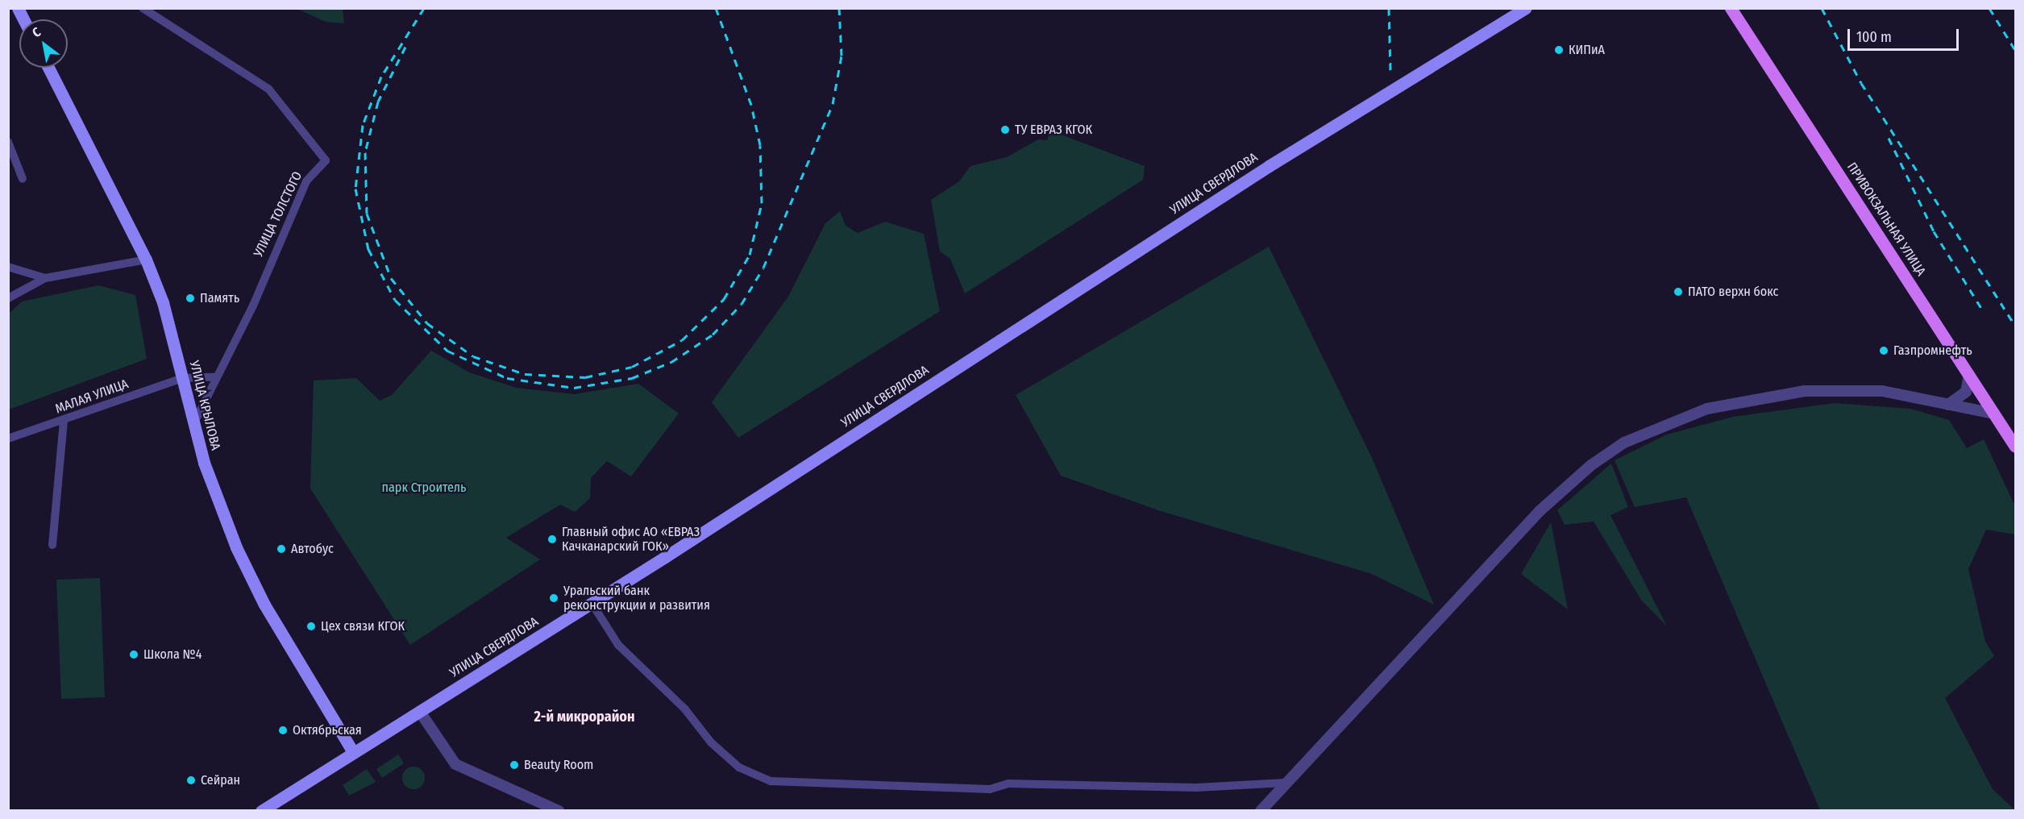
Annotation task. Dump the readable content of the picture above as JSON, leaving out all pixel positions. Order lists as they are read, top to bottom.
{
  "streets": {
    "main road": ["УЛИЦА СВЕРДЛОВА", "ПРИВОКЗАЛЬНАЯ УЛИЦА", "УЛИЦА КРЫЛОВА"],
    "street": ["УЛИЦА ТОЛСТОГО", "МАЛАЯ УЛИЦА"]
  },
  "crossings": [
    ["УЛИЦА СВЕРДЛОВА", "УЛИЦА КРЫЛОВА"],
    ["УЛИЦА ТОЛСТОГО", "МАЛАЯ УЛИЦА"],
    ["УЛИЦА ТОЛСТОГО", "УЛИЦА КРЫЛОВА"],
    ["МАЛАЯ УЛИЦА", "УЛИЦА КРЫЛОВА"]
  ],
  "districts": ["2-й микрорайон"],
  "parks": ["парк Строитель"],
  "places": [
    "КИПиА",
    "ТУ ЕВРАЗ КГОК",
    "ПАТО верхн бокс",
    "Память",
    "Газпромнефть",
    "Главный офис АО «ЕВРАЗ Качканарский ГОК»",
    "Автобус",
    "Уральский банк реконструкции и развития",
    "Цех связи КГОК",
    "Школа №4",
    "Октябрьская",
    "Beauty Room",
    "Сейран"
  ],
  "scale_bar": "100 m",
  "north": "top left"
}
